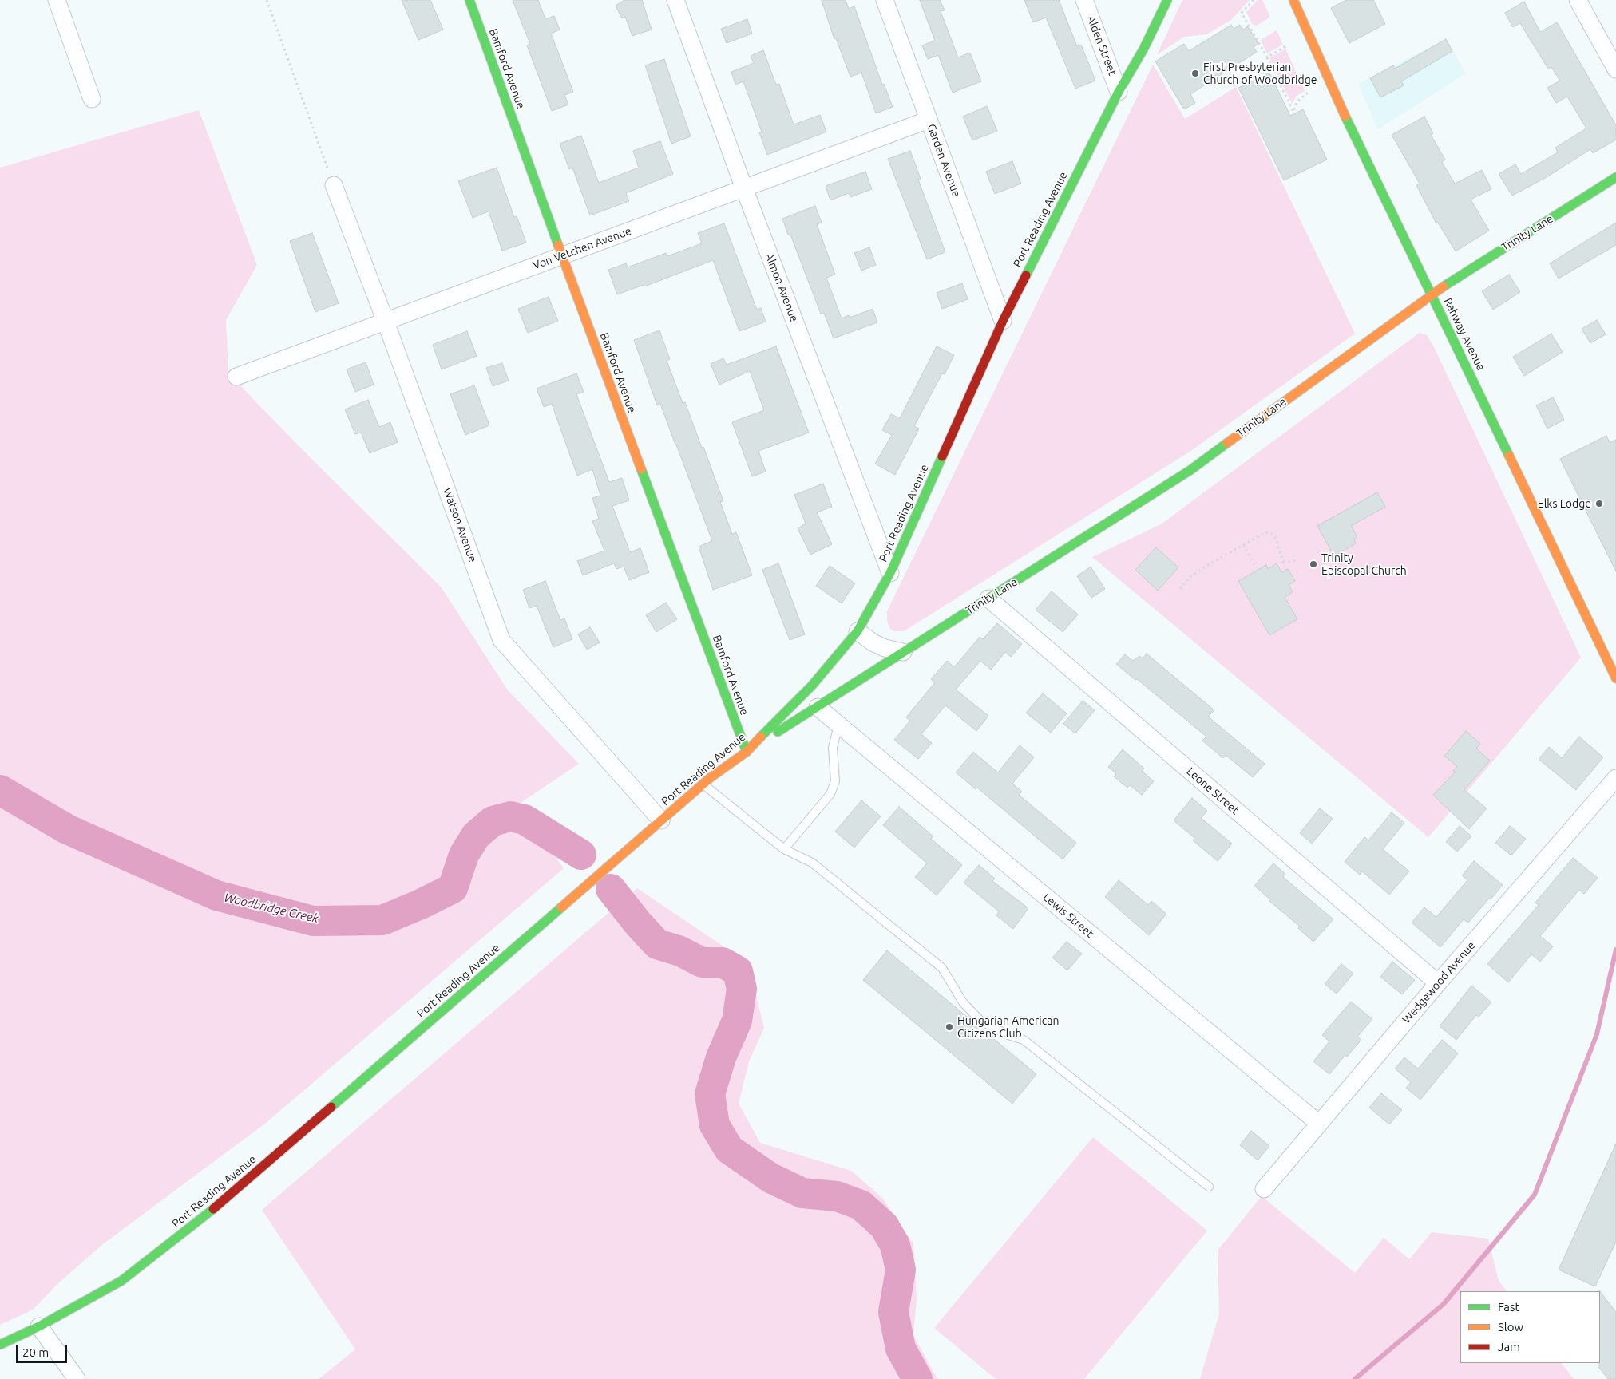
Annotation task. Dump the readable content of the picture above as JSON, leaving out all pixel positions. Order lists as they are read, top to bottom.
{
  "streets": {
    "street": [
      "Alden Street",
      "Bamford Avenue",
      "Garden Avenue",
      "Port Reading Avenue",
      "Trinity Lane",
      "Von Vetchen Avenue",
      "Almon Avenue",
      "Rahway Avenue",
      "Watson Avenue",
      "Leone Street",
      "Lewis Street",
      "Wedgewood Avenue"
    ]
  },
  "crossings": [
    ["Alden Street", "Port Reading Avenue"],
    ["Bamford Avenue", "Port Reading Avenue"],
    ["Bamford Avenue", "Trinity Lane"],
    ["Bamford Avenue", "Von Vetchen Avenue"],
    ["Garden Avenue", "Port Reading Avenue"],
    ["Garden Avenue", "Von Vetchen Avenue"],
    ["Port Reading Avenue", "Trinity Lane"],
    ["Port Reading Avenue", "Almon Avenue"],
    ["Port Reading Avenue", "Watson Avenue"],
    ["Trinity Lane", "Rahway Avenue"],
    ["Trinity Lane", "Leone Street"],
    ["Trinity Lane", "Lewis Street"],
    ["Von Vetchen Avenue", "Almon Avenue"],
    ["Von Vetchen Avenue", "Watson Avenue"],
    ["Leone Street", "Wedgewood Avenue"],
    ["Lewis Street", "Wedgewood Avenue"]
  ],
  "water": ["Woodbridge Creek"],
  "places": [
    "First Presbyterian Church of Woodbridge",
    "Elks Lodge",
    "Trinity Episcopal Church",
    "Hungarian American Citizens Club"
  ],
  "legend": ["Fast", "Slow", "Jam"],
  "scale_bar": "20 m"
}
